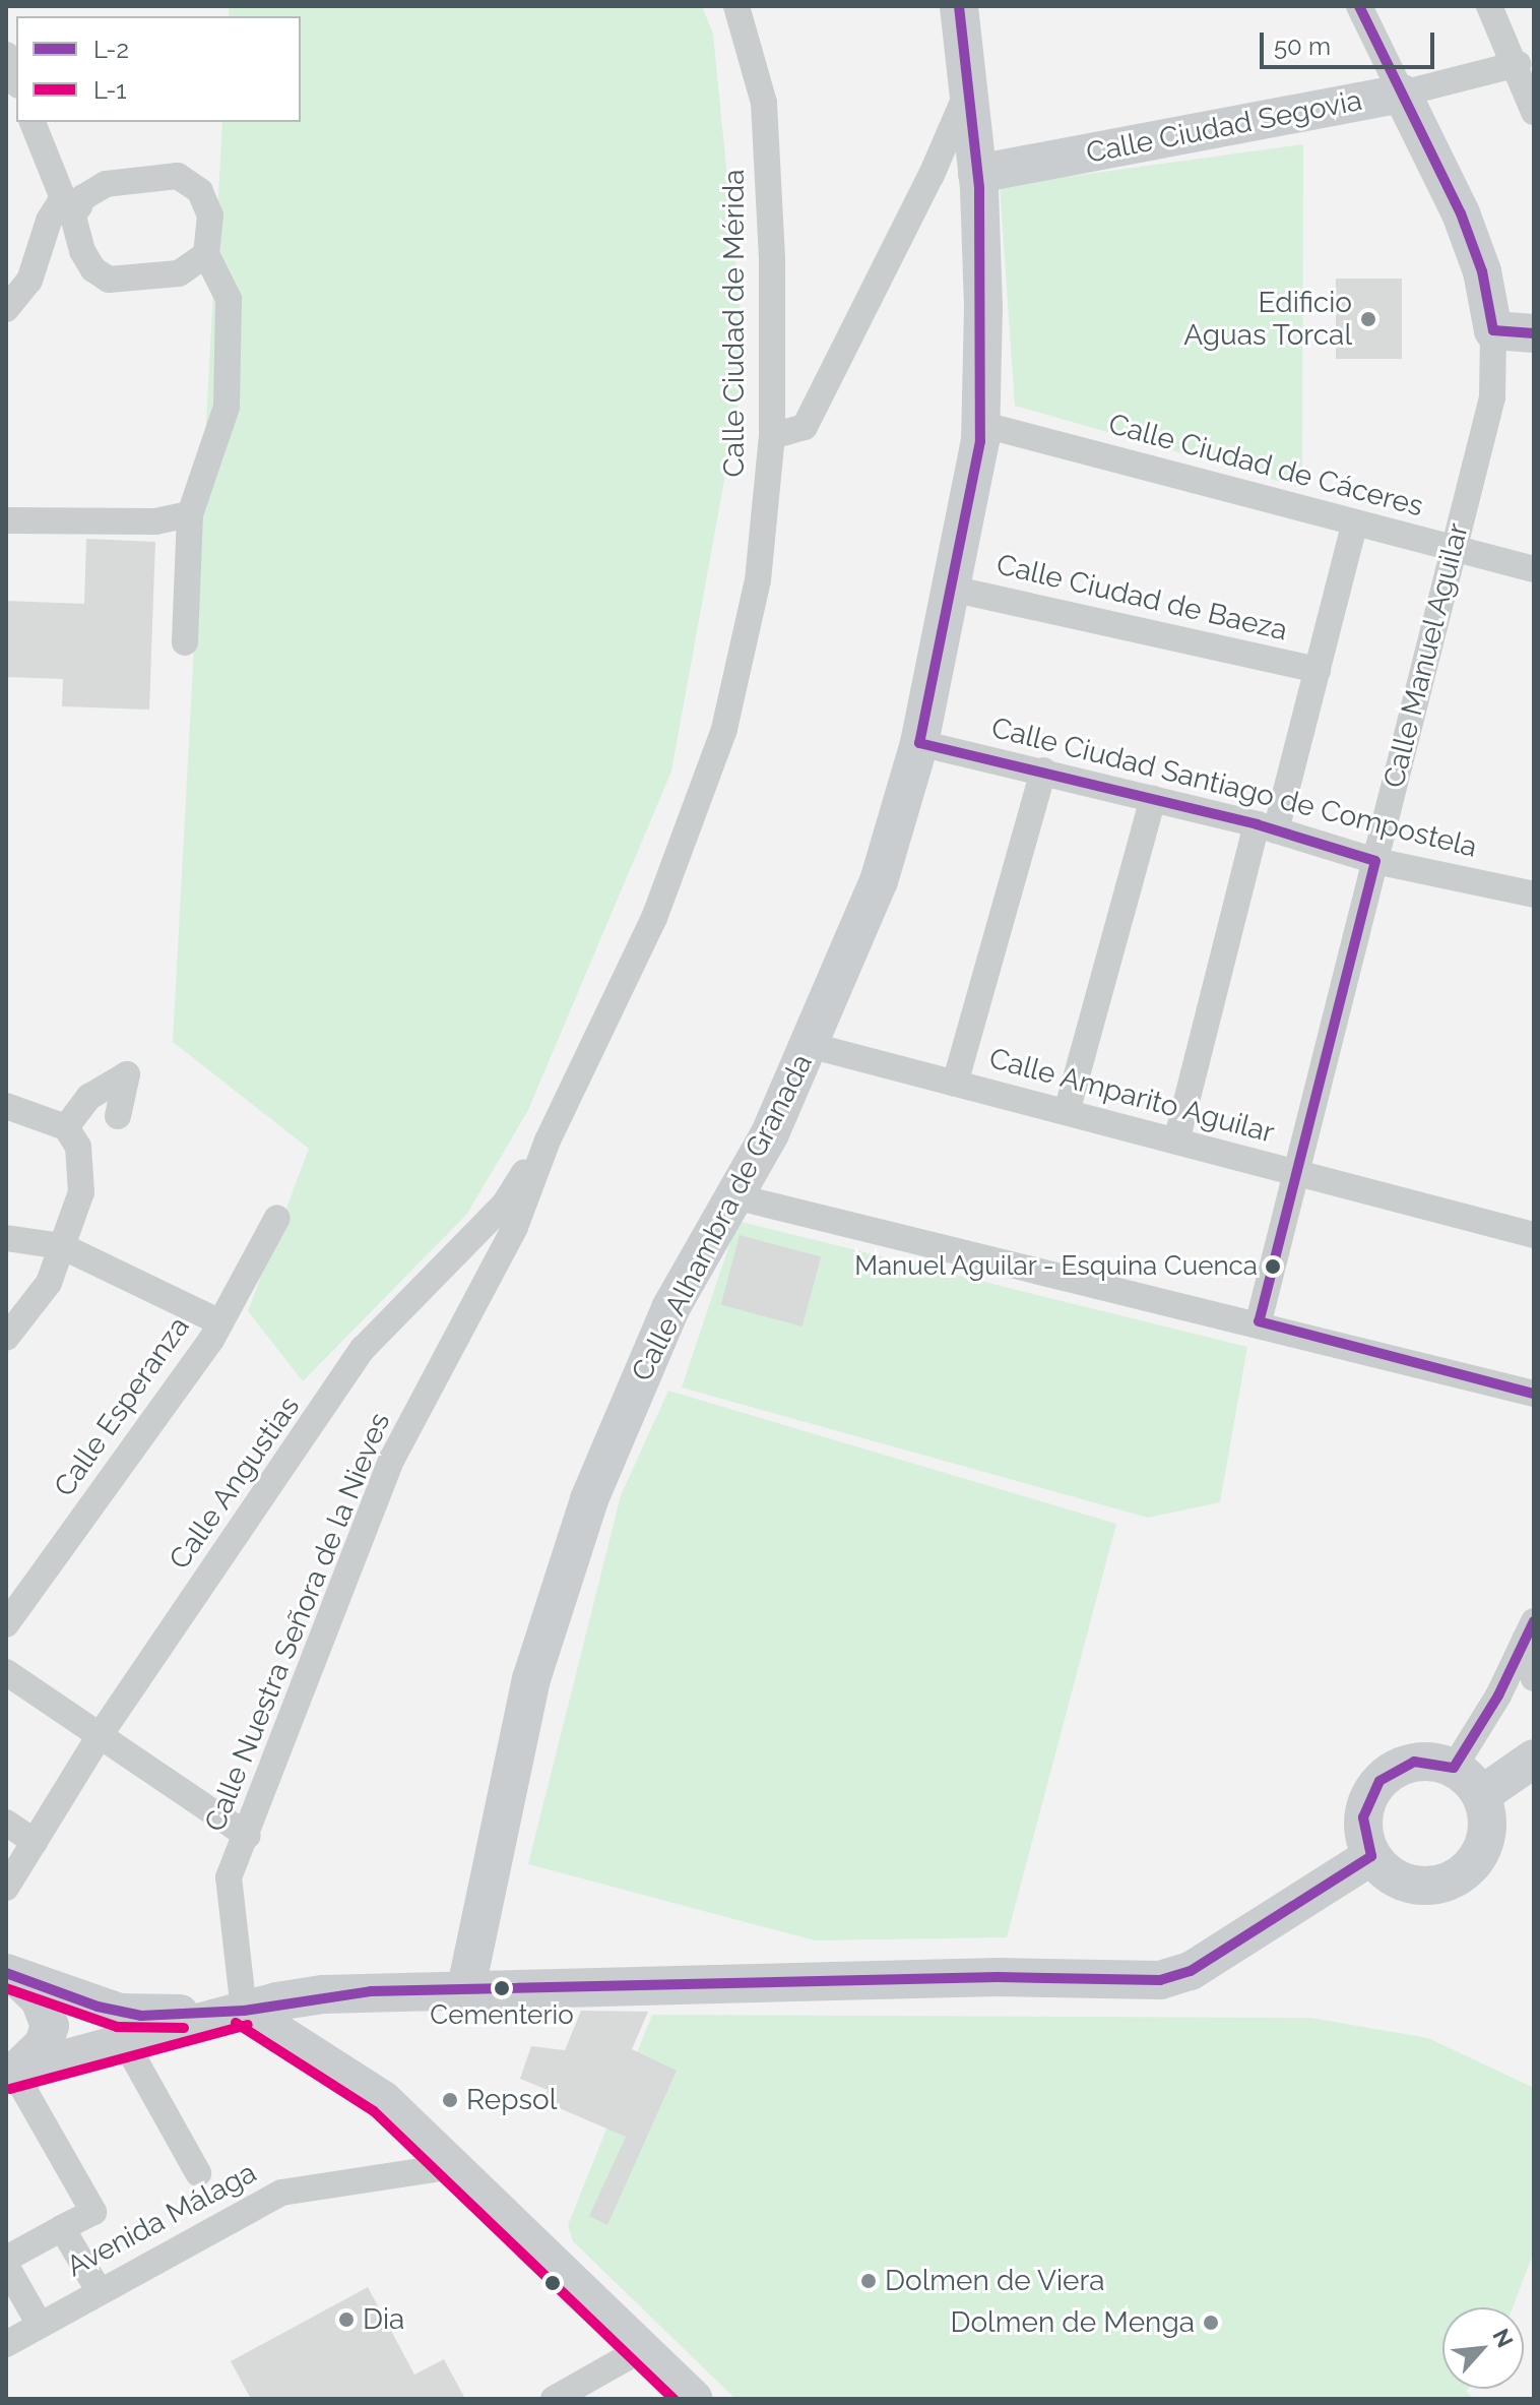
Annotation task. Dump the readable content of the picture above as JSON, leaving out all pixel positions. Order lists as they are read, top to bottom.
{
  "streets": {
    "street": [
      "Calle Ciudad Segovia",
      "Calle Ciudad de Mérida",
      "Calle Ciudad de Cáceres",
      "Calle Ciudad de Baeza",
      "Calle Manuel Aguilar",
      "Calle Ciudad Santiago de Compostela",
      "Calle Amparito Aguilar",
      "Calle Alhambra de Granada",
      "Calle Esperanza",
      "Calle Angustias",
      "Calle Nuestra Señora de la Nieves",
      "Avenida Málaga"
    ]
  },
  "crossings": [
    ["Calle Ciudad Segovia", "Calle Manuel Aguilar"],
    ["Calle Ciudad Segovia", "Calle Alhambra de Granada"],
    ["Calle Ciudad de Mérida", "Calle Angustias"],
    ["Calle Ciudad de Mérida", "Calle Nuestra Señora de la Nieves"],
    ["Calle Ciudad de Cáceres", "Calle Manuel Aguilar"],
    ["Calle Ciudad de Cáceres", "Calle Alhambra de Granada"],
    ["Calle Ciudad de Baeza", "Calle Alhambra de Granada"],
    ["Calle Manuel Aguilar", "Calle Ciudad Santiago de Compostela"],
    ["Calle Manuel Aguilar", "Calle Amparito Aguilar"],
    ["Calle Ciudad Santiago de Compostela", "Calle Alhambra de Granada"],
    ["Calle Amparito Aguilar", "Calle Alhambra de Granada"],
    ["Calle Angustias", "Calle Nuestra Señora de la Nieves"]
  ],
  "places": [
    "Edificio Aguas Torcal",
    "Manuel Aguilar - Esquina Cuenca",
    "Cementerio",
    "Repsol",
    "Dolmen de Viera",
    "Dia",
    "Dolmen de Menga"
  ],
  "lines": ["transit line L-2", "transit line L-1"],
  "legend": ["L-2", "L-1"],
  "scale_bar": "50 m",
  "north": "top right"
}
